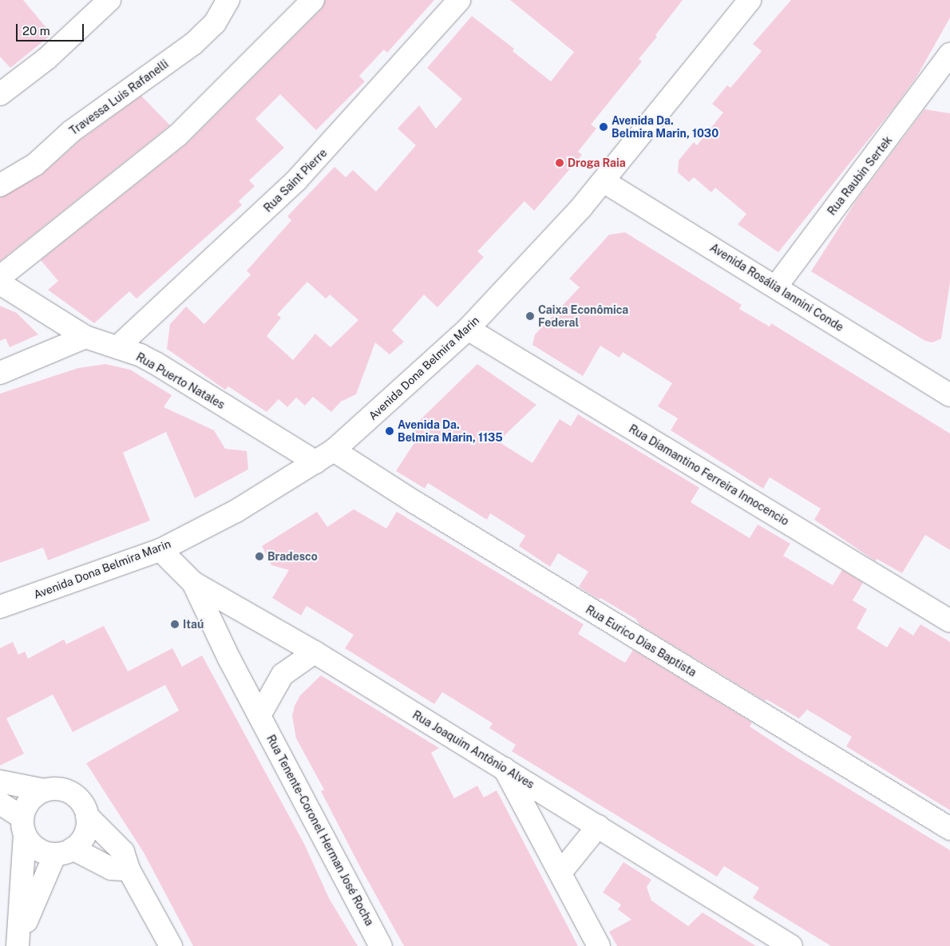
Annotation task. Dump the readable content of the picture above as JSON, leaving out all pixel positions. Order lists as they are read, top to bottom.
{
  "streets": {
    "street": [
      "Travessa Luis Rafanelli",
      "Rua Raubin Sertek",
      "Rua Saint Pierre",
      "Avenida Rosália Iannini Conde",
      "Avenida Dona Belmira Marin",
      "Rua Puerto Natales",
      "Rua Diamantino Ferreira Innocencio",
      "Rua Eurico Dias Baptista",
      "Rua Joaquim Antônio Alves",
      "Rua Tenente-Coronel Herman José Rocha"
    ]
  },
  "crossings": [
    ["Rua Raubin Sertek", "Avenida Rosália Iannini Conde"],
    ["Rua Saint Pierre", "Rua Puerto Natales"],
    ["Avenida Rosália Iannini Conde", "Avenida Dona Belmira Marin"],
    ["Avenida Dona Belmira Marin", "Rua Puerto Natales"],
    ["Avenida Dona Belmira Marin", "Rua Diamantino Ferreira Innocencio"],
    ["Avenida Dona Belmira Marin", "Rua Eurico Dias Baptista"],
    ["Avenida Dona Belmira Marin", "Rua Joaquim Antônio Alves"],
    ["Rua Puerto Natales", "Rua Eurico Dias Baptista"],
    ["Rua Joaquim Antônio Alves", "Rua Tenente-Coronel Herman José Rocha"]
  ],
  "places": [
    "Avenida Da. Belmira Marin, 1030",
    "Droga Raia",
    "Caixa Econômica Federal",
    "Avenida Da. Belmira Marin, 1135",
    "Bradesco",
    "Itaú"
  ],
  "scale_bar": "20 m"
}
